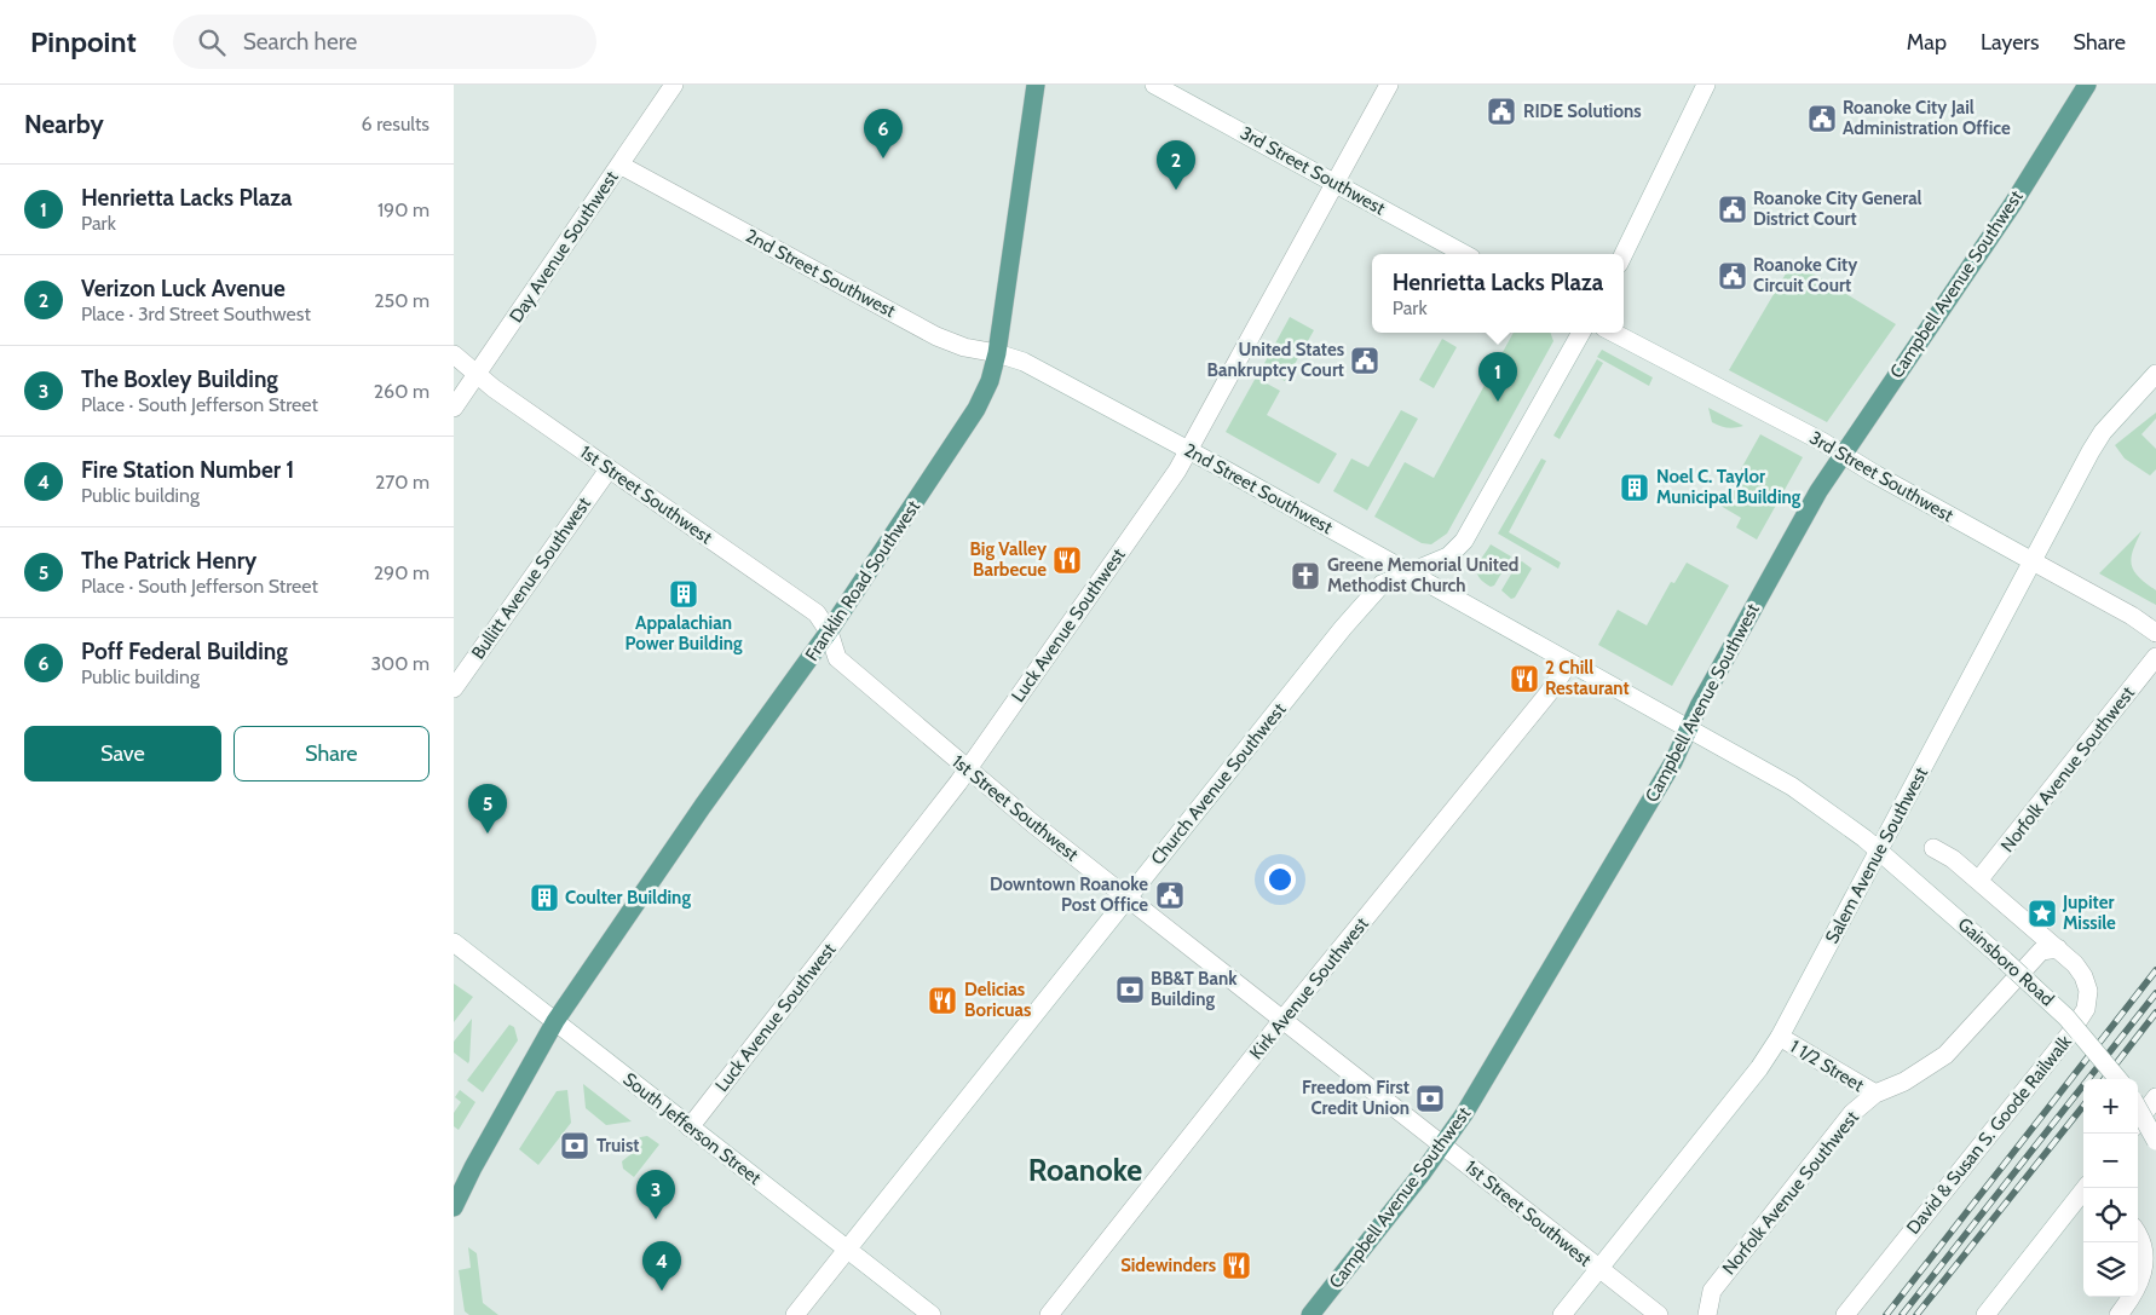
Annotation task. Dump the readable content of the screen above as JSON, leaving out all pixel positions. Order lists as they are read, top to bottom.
{
  "streets": {
    "main road": ["Campbell Avenue Southwest", "Franklin Road Southwest"],
    "street": [
      "3rd Street Southwest",
      "Day Avenue Southwest",
      "2nd Street Southwest",
      "1st Street Southwest",
      "Bullitt Avenue Southwest",
      "Luck Avenue Southwest",
      "Norfolk Avenue Southwest",
      "Church Avenue Southwest",
      "Salem Avenue Southwest",
      "Gainsboro Road",
      "Kirk Avenue Southwest",
      "1 1/2 Street",
      "South Jefferson Street",
      "David & Susan S. Goode Railwalk"
    ]
  },
  "crossings": [
    ["3rd Street Southwest", "Campbell Avenue Southwest"],
    ["3rd Street Southwest", "Luck Avenue Southwest"],
    ["3rd Street Southwest", "Salem Avenue Southwest"],
    ["Day Avenue Southwest", "2nd Street Southwest"],
    ["Day Avenue Southwest", "1st Street Southwest"],
    ["2nd Street Southwest", "Campbell Avenue Southwest"],
    ["2nd Street Southwest", "Franklin Road Southwest"],
    ["2nd Street Southwest", "Luck Avenue Southwest"],
    ["2nd Street Southwest", "Church Avenue Southwest"],
    ["2nd Street Southwest", "Salem Avenue Southwest"],
    ["2nd Street Southwest", "Gainsboro Road"],
    ["2nd Street Southwest", "Kirk Avenue Southwest"],
    ["Campbell Avenue Southwest", "1st Street Southwest"],
    ["1st Street Southwest", "Bullitt Avenue Southwest"],
    ["1st Street Southwest", "Franklin Road Southwest"],
    ["1st Street Southwest", "Luck Avenue Southwest"],
    ["1st Street Southwest", "Church Avenue Southwest"],
    ["1st Street Southwest", "Salem Avenue Southwest"],
    ["1st Street Southwest", "Kirk Avenue Southwest"],
    ["Franklin Road Southwest", "South Jefferson Street"],
    ["Luck Avenue Southwest", "South Jefferson Street"],
    ["Norfolk Avenue Southwest", "1 1/2 Street"],
    ["Norfolk Avenue Southwest", "David & Susan S. Goode Railwalk"],
    ["Church Avenue Southwest", "South Jefferson Street"],
    ["Salem Avenue Southwest", "Gainsboro Road"],
    ["Salem Avenue Southwest", "1 1/2 Street"]
  ],
  "districts": ["Roanoke"],
  "places": {
    "public building": [
      "RIDE Solutions",
      "Roanoke City Jail Administration Office",
      "Roanoke City General District Court",
      "Roanoke City Circuit Court",
      "United States Bankruptcy Court",
      "Downtown Roanoke Post Office"
    ],
    "building": ["Noel C. Taylor Municipal Building", "Appalachian Power Building", "Coulter Building"],
    "restaurant": [
      "Big Valley Barbecue",
      "2 Chill Restaurant",
      "Delicias Boricuas",
      "Sidewinders"
    ],
    "church": ["Greene Memorial United Methodist Church"],
    "place": ["Jupiter Missile"],
    "bank": ["BB&T Bank Building", "Freedom First Credit Union", "Truist"]
  },
  "page": {
    "header": "Pinpoint",
    "search": "Search here",
    "nav": ["Map", "Layers", "Share"],
    "heading": ["Nearby", "6 results"],
    "pins": [
      "6",
      "2",
      "1",
      "5",
      "3",
      "4"
    ],
    "list": [
      {
        "mark": "1",
        "name": "Henrietta Lacks Plaza",
        "note": "Park",
        "value": "190 m"
      },
      {
        "mark": "2",
        "name": "Verizon Luck Avenue",
        "note": "Place · 3rd Street Southwest",
        "value": "250 m"
      },
      {
        "mark": "3",
        "name": "The Boxley Building",
        "note": "Place · South Jefferson Street",
        "value": "260 m"
      },
      {
        "mark": "4",
        "name": "Fire Station Number 1",
        "note": "Public building",
        "value": "270 m"
      },
      {
        "mark": "5",
        "name": "The Patrick Henry",
        "note": "Place · South Jefferson Street",
        "value": "290 m"
      },
      {
        "mark": "6",
        "name": "Poff Federal Building",
        "note": "Public building",
        "value": "300 m"
      }
    ],
    "popup": ["Henrietta Lacks Plaza", "Park"],
    "buttons": ["Save", "Share"],
    "map_buttons": ["+", "−"]
  }
}
